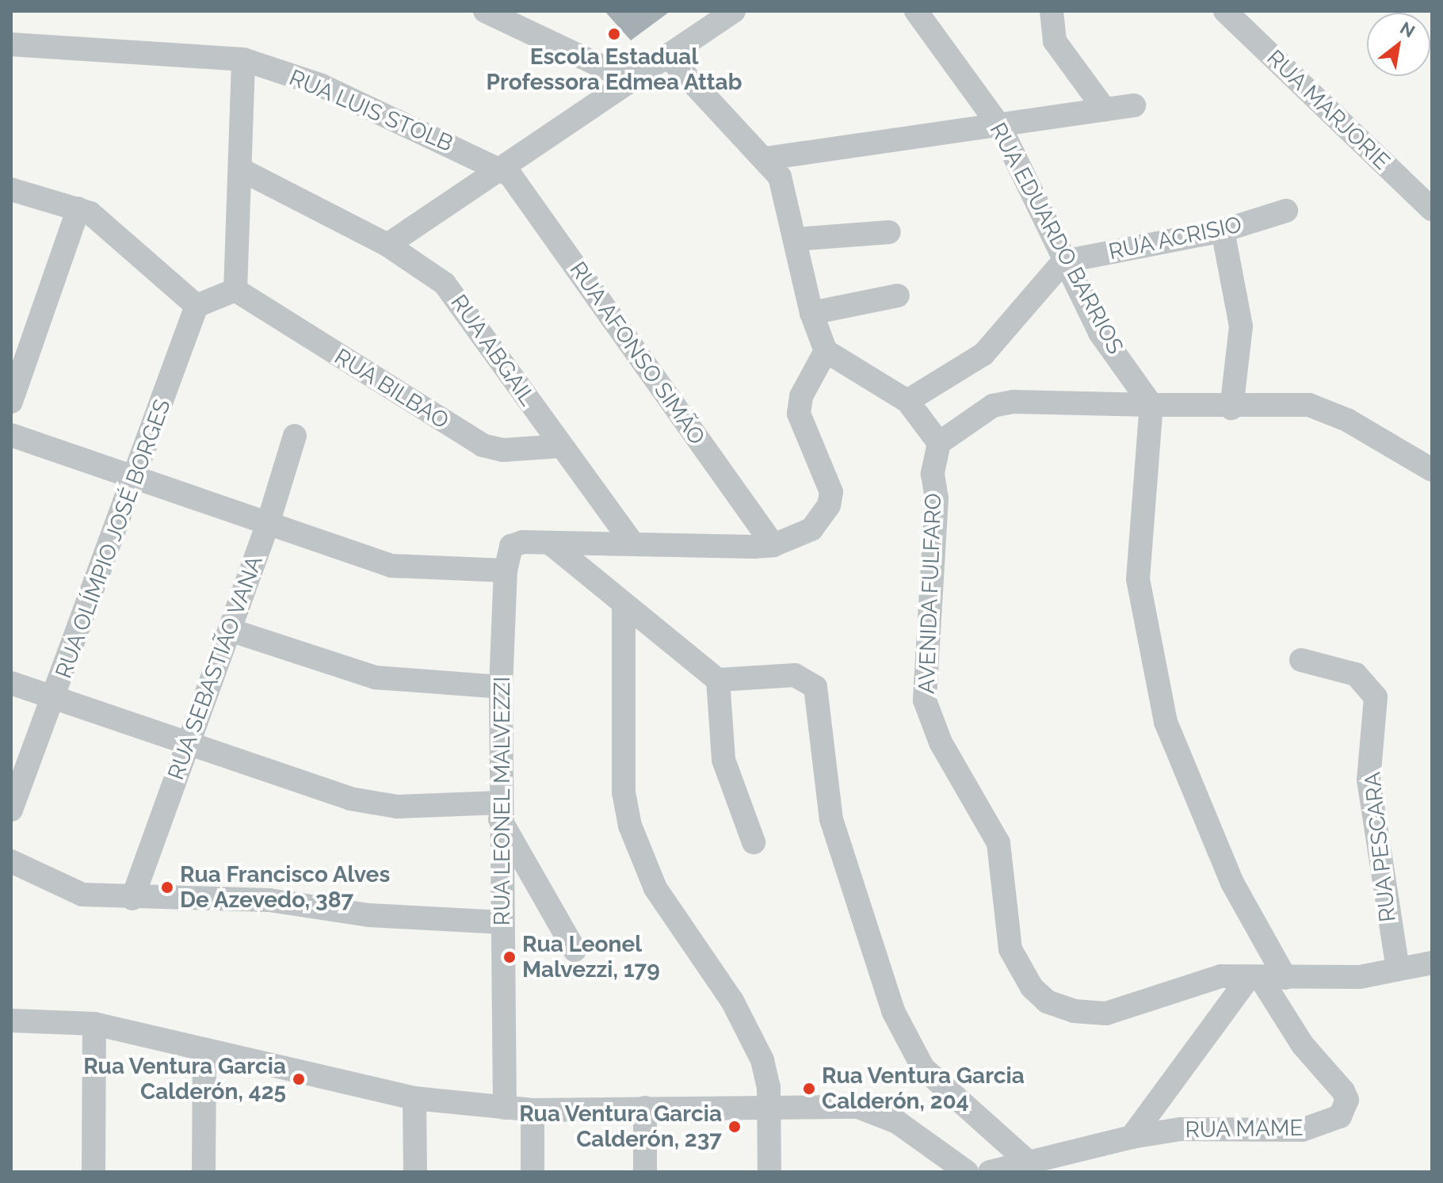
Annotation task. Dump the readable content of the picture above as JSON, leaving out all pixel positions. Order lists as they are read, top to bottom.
{
  "streets": {
    "street": [
      "RUA MARJORIE",
      "RUA LUIS STOLB",
      "RUA EDUARDO BARRIOS",
      "RUA ACRISIO",
      "RUA ABGAIL",
      "RUA AFONSO SIMÃO",
      "RUA BILBAO",
      "RUA OLÍMPIO JOSÉ BORGES",
      "AVENIDA FULFARO",
      "RUA SEBASTIÃO VANA",
      "RUA LEONEL MALVEZZI",
      "RUA PESCARA",
      "RUA MAME"
    ]
  },
  "crossings": [
    ["RUA LUIS STOLB", "RUA AFONSO SIMÃO"],
    ["RUA EDUARDO BARRIOS", "RUA ACRISIO"],
    ["RUA ABGAIL", "RUA BILBAO"],
    ["AVENIDA FULFARO", "RUA PESCARA"],
    ["AVENIDA FULFARO", "RUA MAME"]
  ],
  "places": [
    "Escola Estadual Professora Edmea Attab",
    "Rua Francisco Alves De Azevedo, 387",
    "Rua Leonel Malvezzi, 179",
    "Rua Ventura Garcia Calderón, 425",
    "Rua Ventura Garcia Calderón, 204",
    "Rua Ventura Garcia Calderón, 237"
  ],
  "north": "top right"
}
